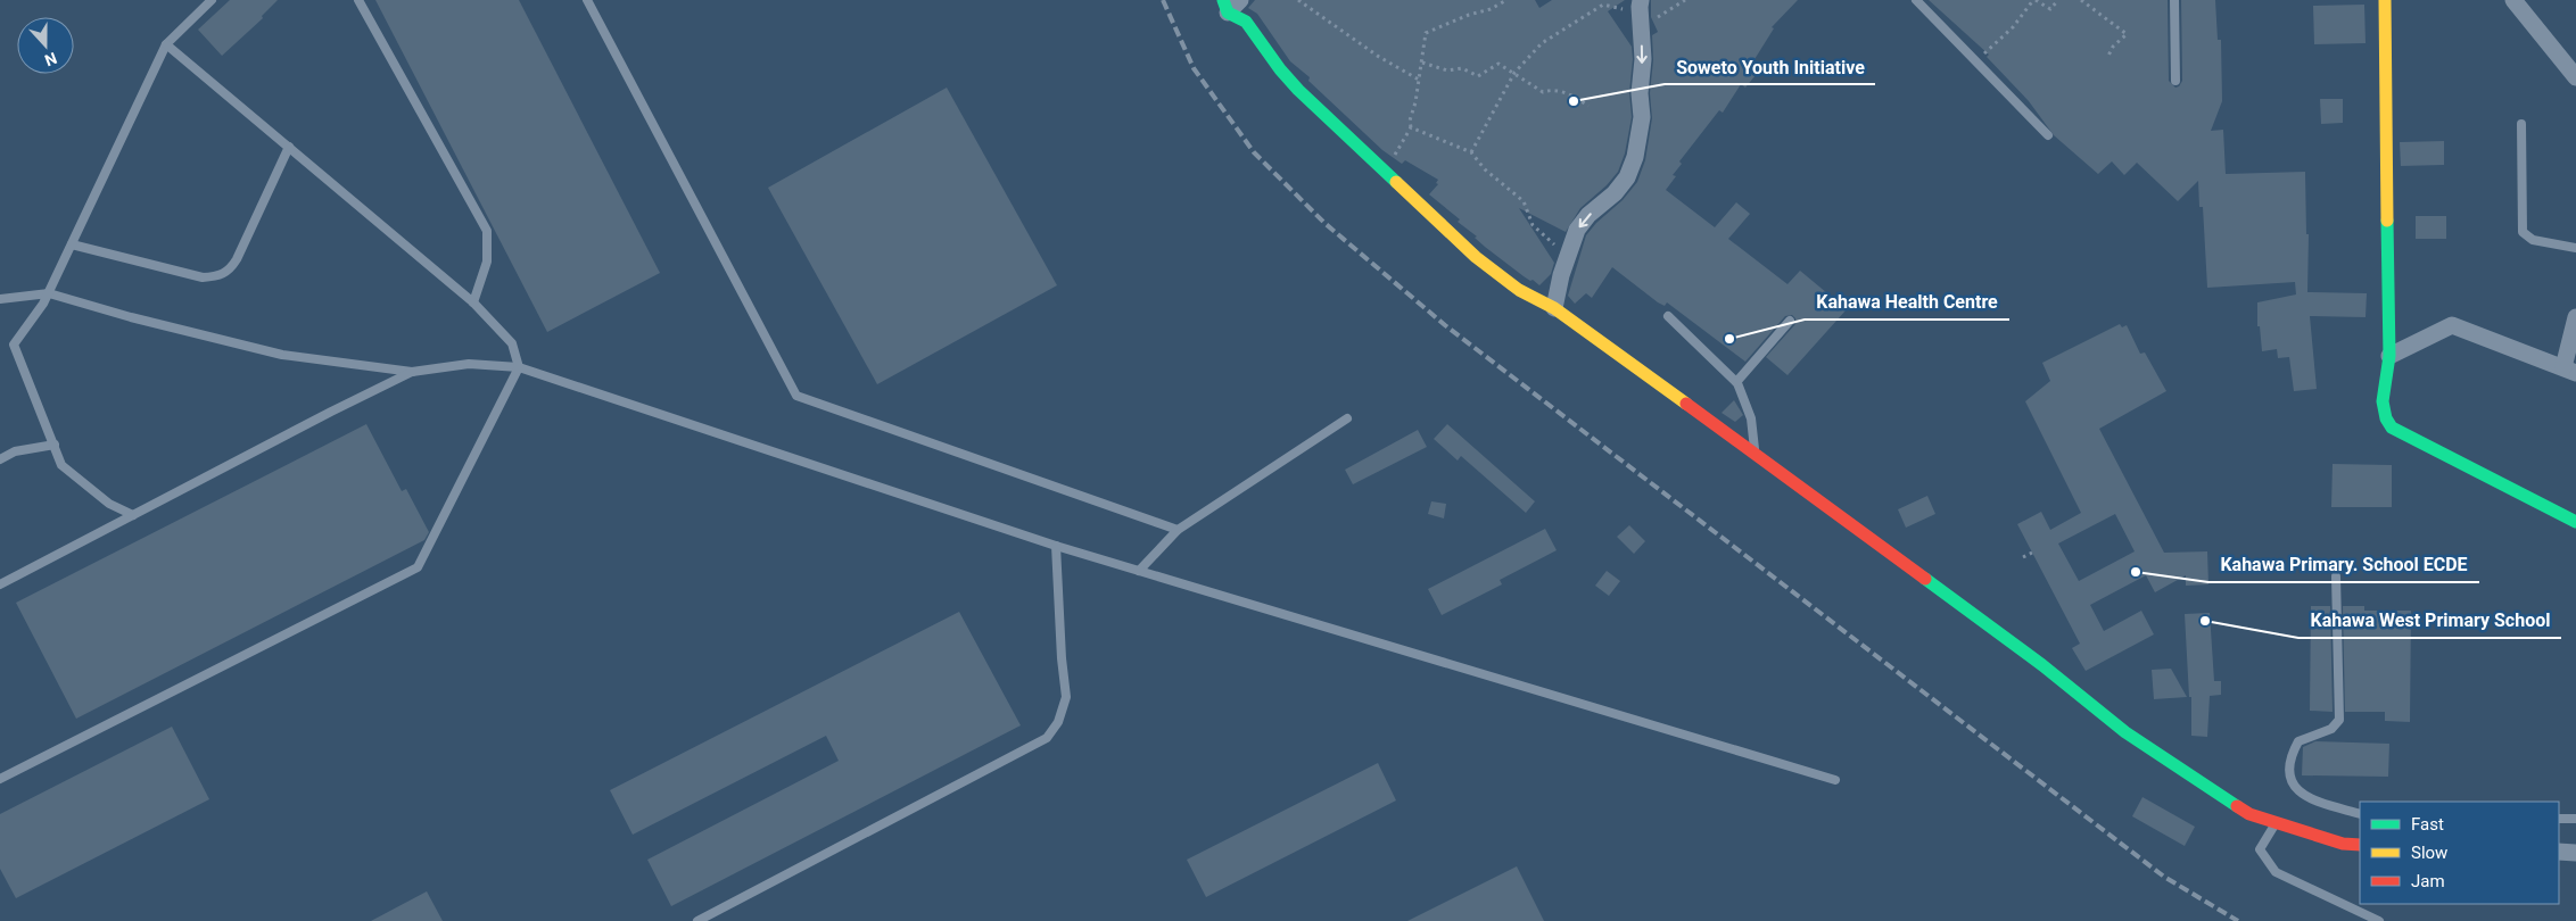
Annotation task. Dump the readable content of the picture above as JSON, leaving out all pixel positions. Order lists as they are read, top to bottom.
{
  "places": [
    "Soweto Youth Initiative",
    "Kahawa Health Centre",
    "Kahawa Primary. School ECDE",
    "Kahawa West Primary School"
  ],
  "legend": ["Fast", "Slow", "Jam"],
  "north": "bottom"
}
